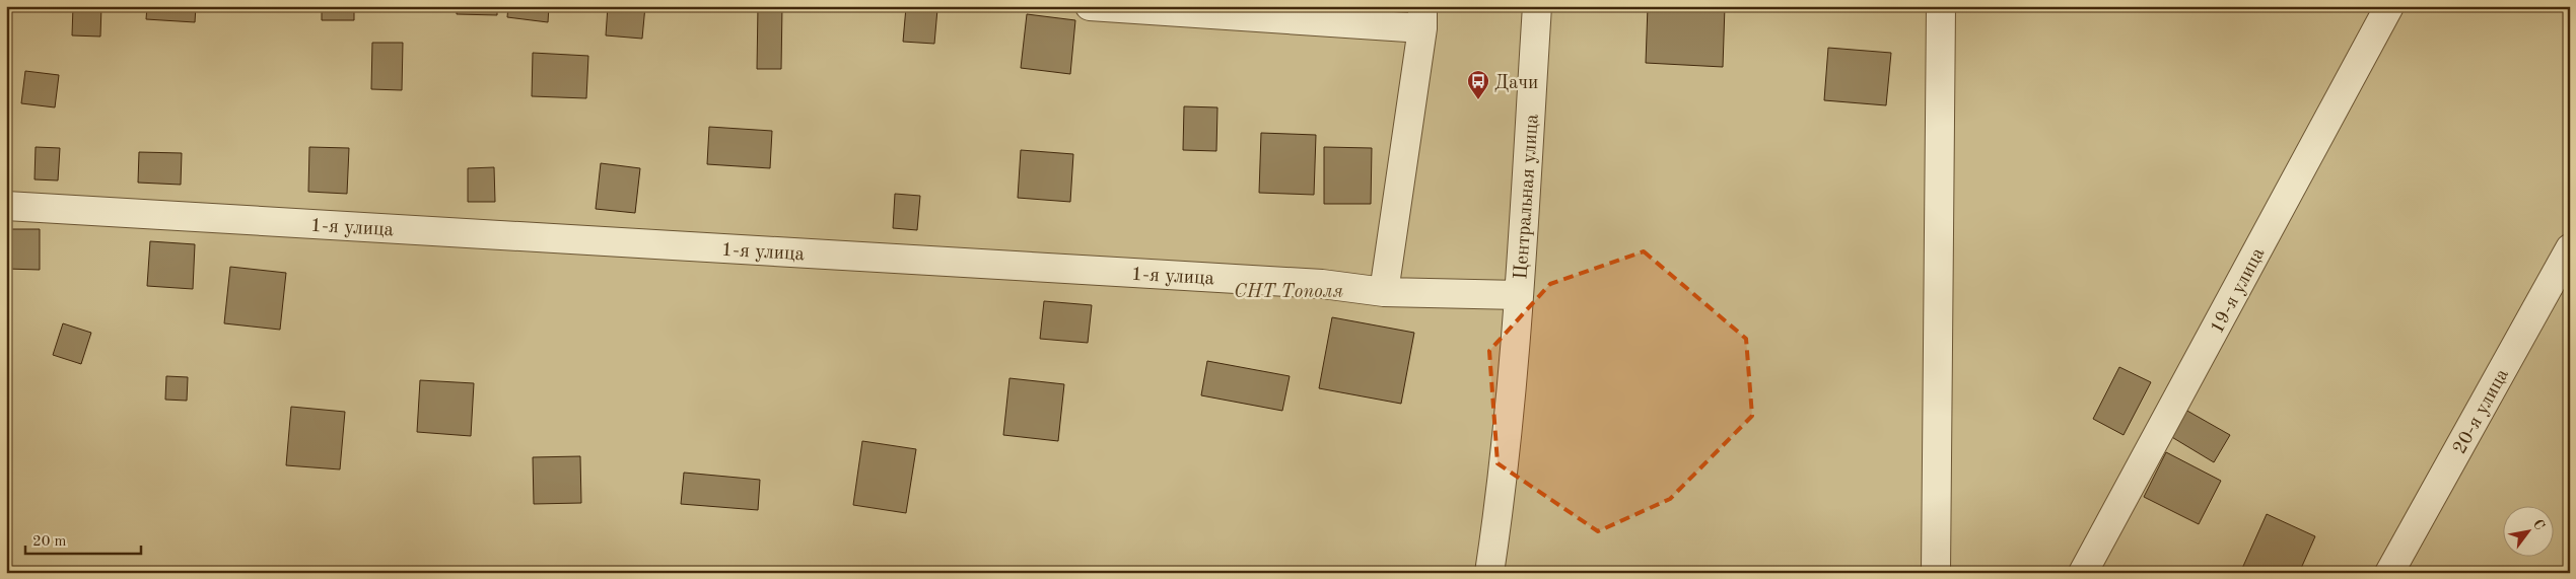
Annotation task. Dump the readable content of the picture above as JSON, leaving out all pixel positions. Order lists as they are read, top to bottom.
{
  "streets": {
    "street": [
      "Центральная улица",
      "1-я улица",
      "19-я улица",
      "20-я улица"
    ]
  },
  "crossings": [
    ["Центральная улица", "1-я улица"]
  ],
  "parks": ["СНТ Тополя"],
  "places": {
    "bus stop": ["Дачи"]
  },
  "scale_bar": "20 m",
  "north": "top right"
}
